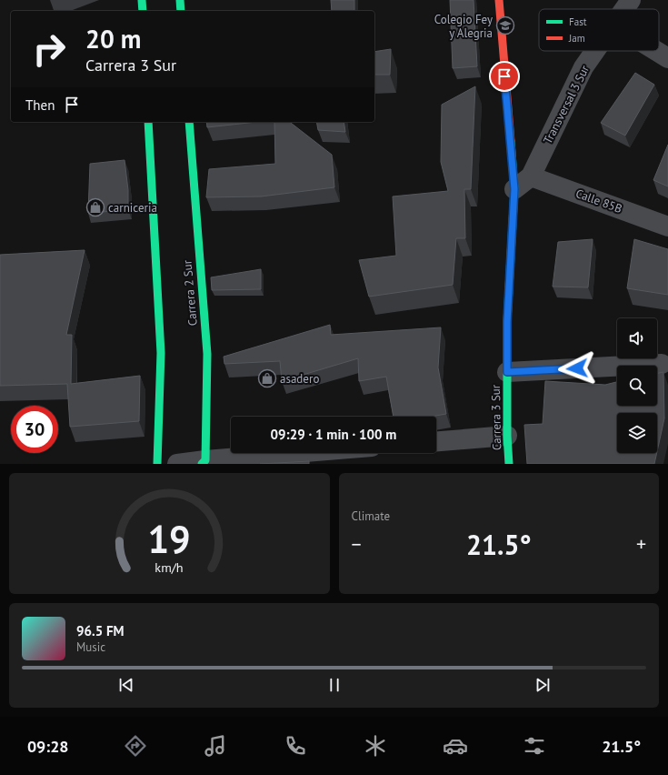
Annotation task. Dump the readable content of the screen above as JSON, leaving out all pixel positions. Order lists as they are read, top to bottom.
{
  "streets": {
    "street": [
      "Transversal 3 Sur",
      "Calle 85B",
      "Carrera 2 Sur",
      "Carrera 3 Sur"
    ]
  },
  "crossings": [
    ["Transversal 3 Sur", "Calle 85B"],
    ["Transversal 3 Sur", "Carrera 3 Sur"]
  ],
  "places": {
    "school or university": ["Colegio Fey y Alegria"],
    "shop": ["carniceria", "asadero"]
  },
  "legend": ["Fast", "Jam"],
  "page": {
    "turn": ["20 m", "Carrera 3 Sur"],
    "then": "Then",
    "limit": "30",
    "trip": "09:29 · 1 min · 100 m",
    "tile": "Climate",
    "heat": ["−", "21.5°", "+"],
    "song": ["96.5 FM", "Music"],
    "tabs": ["09:28", "21.5°"],
    "gauge": ["19", "km/h"]
  }
}
